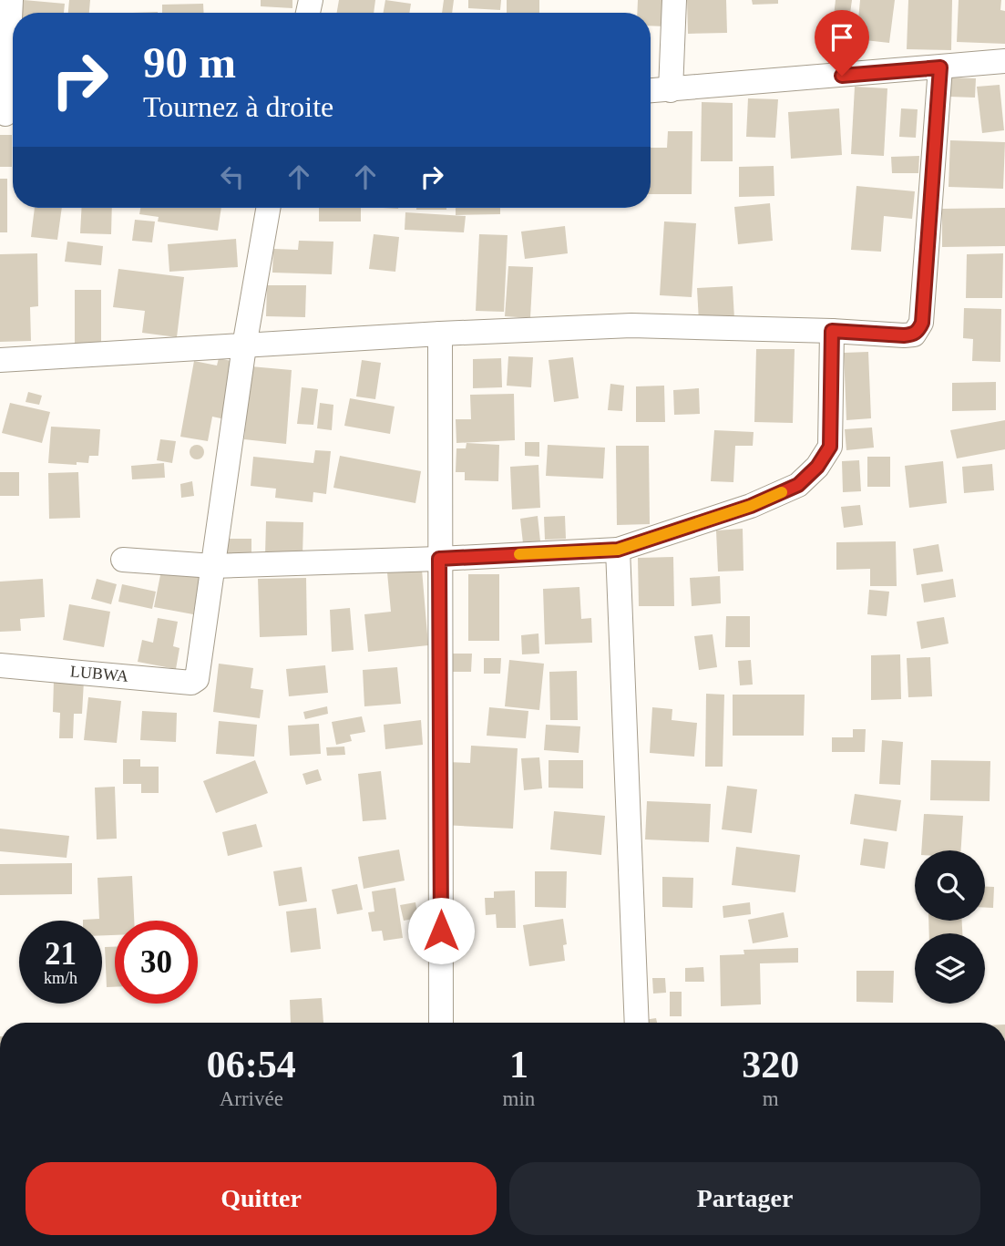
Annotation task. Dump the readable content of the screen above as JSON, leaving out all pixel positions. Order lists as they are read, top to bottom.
{
  "streets": {
    "street": ["LUBWA"]
  },
  "page": {
    "turn": ["90 m", "Tournez à droite"],
    "speed": "21 km/h",
    "limit": "30",
    "eta": [
      "06:54",
      "Arrivée",
      "1",
      "min",
      "320",
      "m"
    ],
    "buttons": ["Quitter", "Partager"]
  }
}
